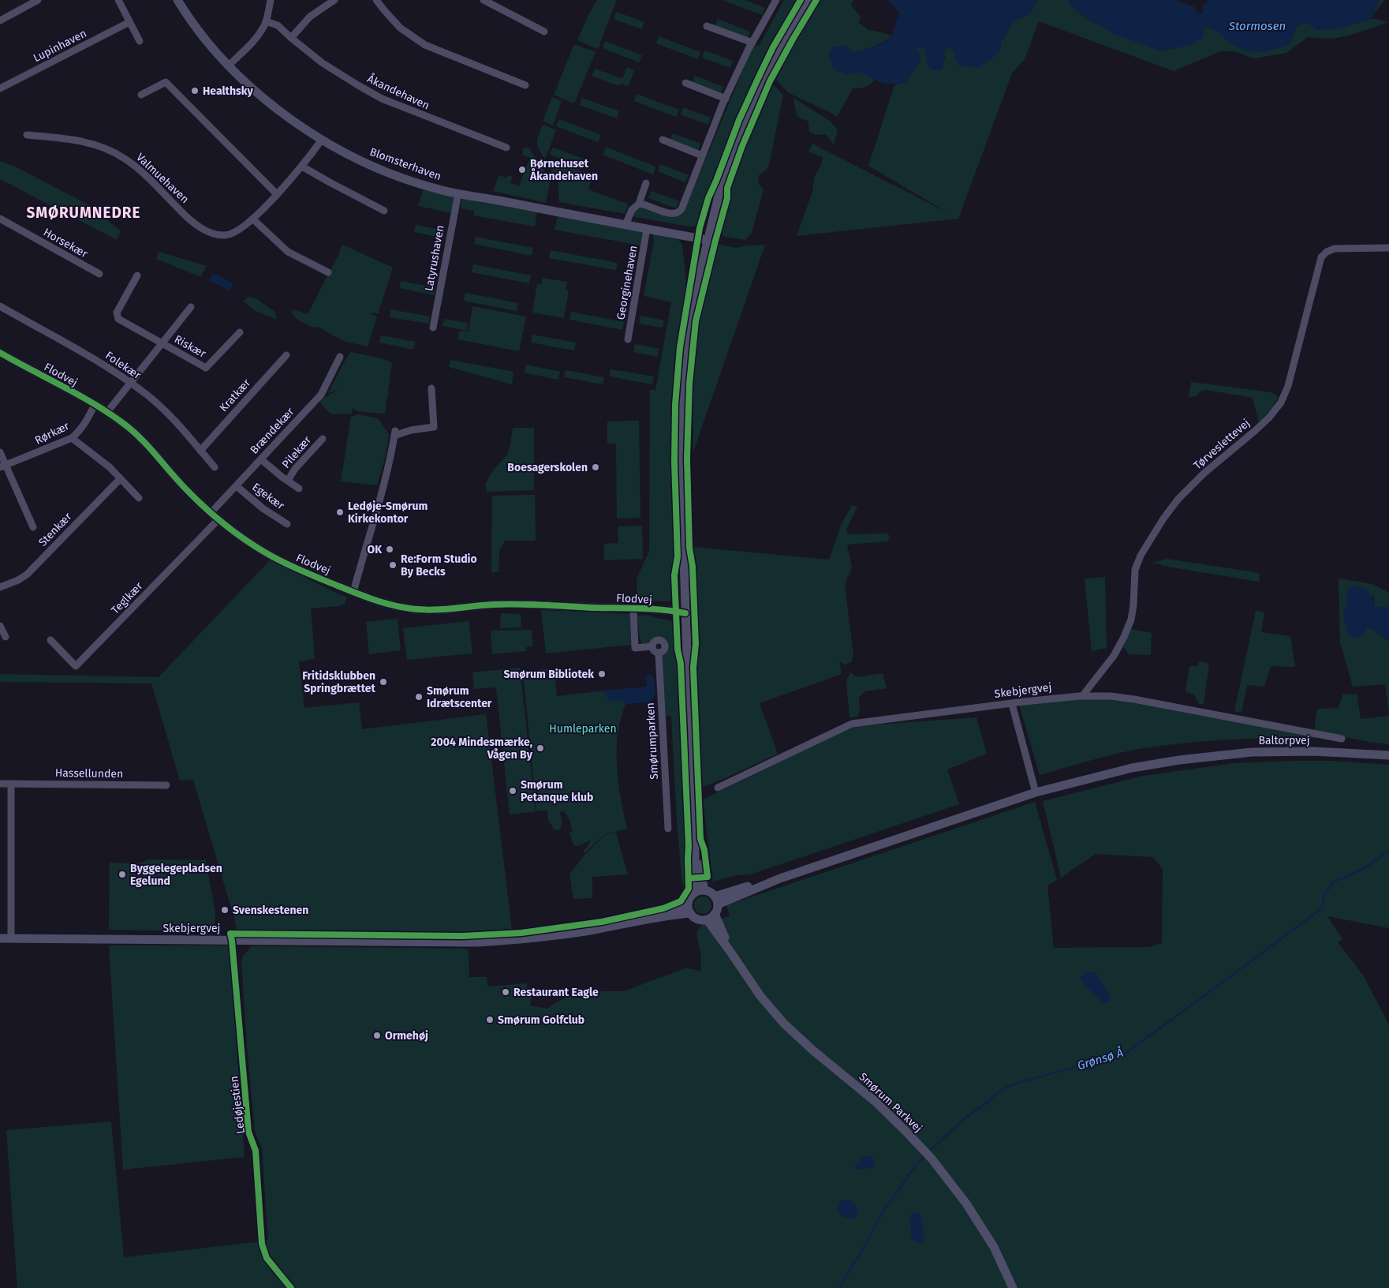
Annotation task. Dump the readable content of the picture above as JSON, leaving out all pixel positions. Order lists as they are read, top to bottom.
{
  "streets": {
    "street": [
      "Lupinhaven",
      "Åkandehaven",
      "Blomsterhaven",
      "Valmuehaven",
      "Horsekær",
      "Latyrushaven",
      "Georginehaven",
      "Riskær",
      "Folekær",
      "Flodvej",
      "Kratkær",
      "Brændekær",
      "Rørkær",
      "Tørveslettevej",
      "Pilekær",
      "Egekær",
      "Stenkær",
      "Teglkær",
      "Skebjergvej",
      "Baltorpvej",
      "Smørumparken",
      "Hassellunden",
      "Smørum Parkvej"
    ],
    "cycle path": ["Ledøjestien"]
  },
  "crossings": [
    ["Blomsterhaven", "Valmuehaven"],
    ["Blomsterhaven", "Latyrushaven"],
    ["Blomsterhaven", "Georginehaven"],
    ["Riskær", "Folekær"],
    ["Riskær", "Flodvej"],
    ["Folekær", "Kratkær"],
    ["Flodvej", "Brændekær"],
    ["Flodvej", "Rørkær"],
    ["Flodvej", "Teglkær"],
    ["Flodvej", "Smørumparken"],
    ["Brændekær", "Pilekær"],
    ["Brændekær", "Egekær"],
    ["Tørveslettevej", "Skebjergvej"],
    ["Skebjergvej", "Smørum Parkvej"]
  ],
  "districts": ["SMØRUMNEDRE"],
  "water": ["Stormosen", "Grønsø Å"],
  "parks": ["Humleparken"],
  "places": [
    "Healthsky",
    "Børnehuset Åkandehaven",
    "Boesagerskolen",
    "Ledøje-Smørum Kirkekontor",
    "OK",
    "Re:Form Studio By Becks",
    "Smørum Bibliotek",
    "Fritidsklubben Springbrættet",
    "Smørum Idrætscenter",
    "2004 Mindesmærke, Vågen By",
    "Smørum Petanque klub",
    "Byggelegepladsen Egelund",
    "Svenskestenen",
    "Restaurant Eagle",
    "Smørum Golfclub",
    "Ormehøj"
  ]
}
